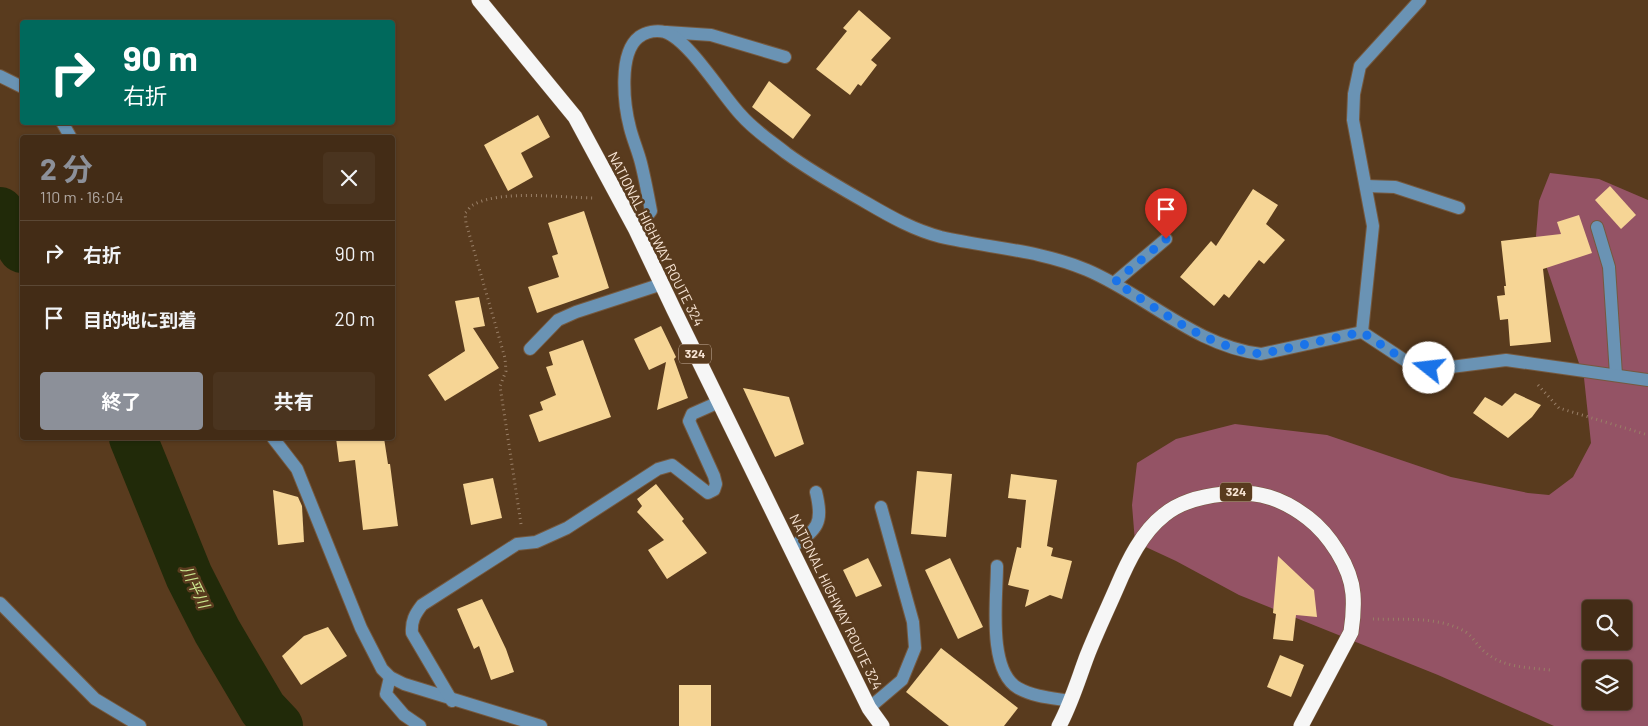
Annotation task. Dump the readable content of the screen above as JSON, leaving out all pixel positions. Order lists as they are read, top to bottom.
{
  "streets": {
    "highway": ["NATIONAL HIGHWAY ROUTE 324", "324"]
  },
  "water": ["川平川"],
  "page": {
    "turn": ["90 m", "右折"],
    "heading": ["2 分", "110 m · 16:04"],
    "list": [
      {
        "name": "右折",
        "value": "90 m"
      },
      {
        "name": "目的地に到着",
        "value": "20 m"
      }
    ],
    "buttons": ["終了", "共有"]
  }
}
